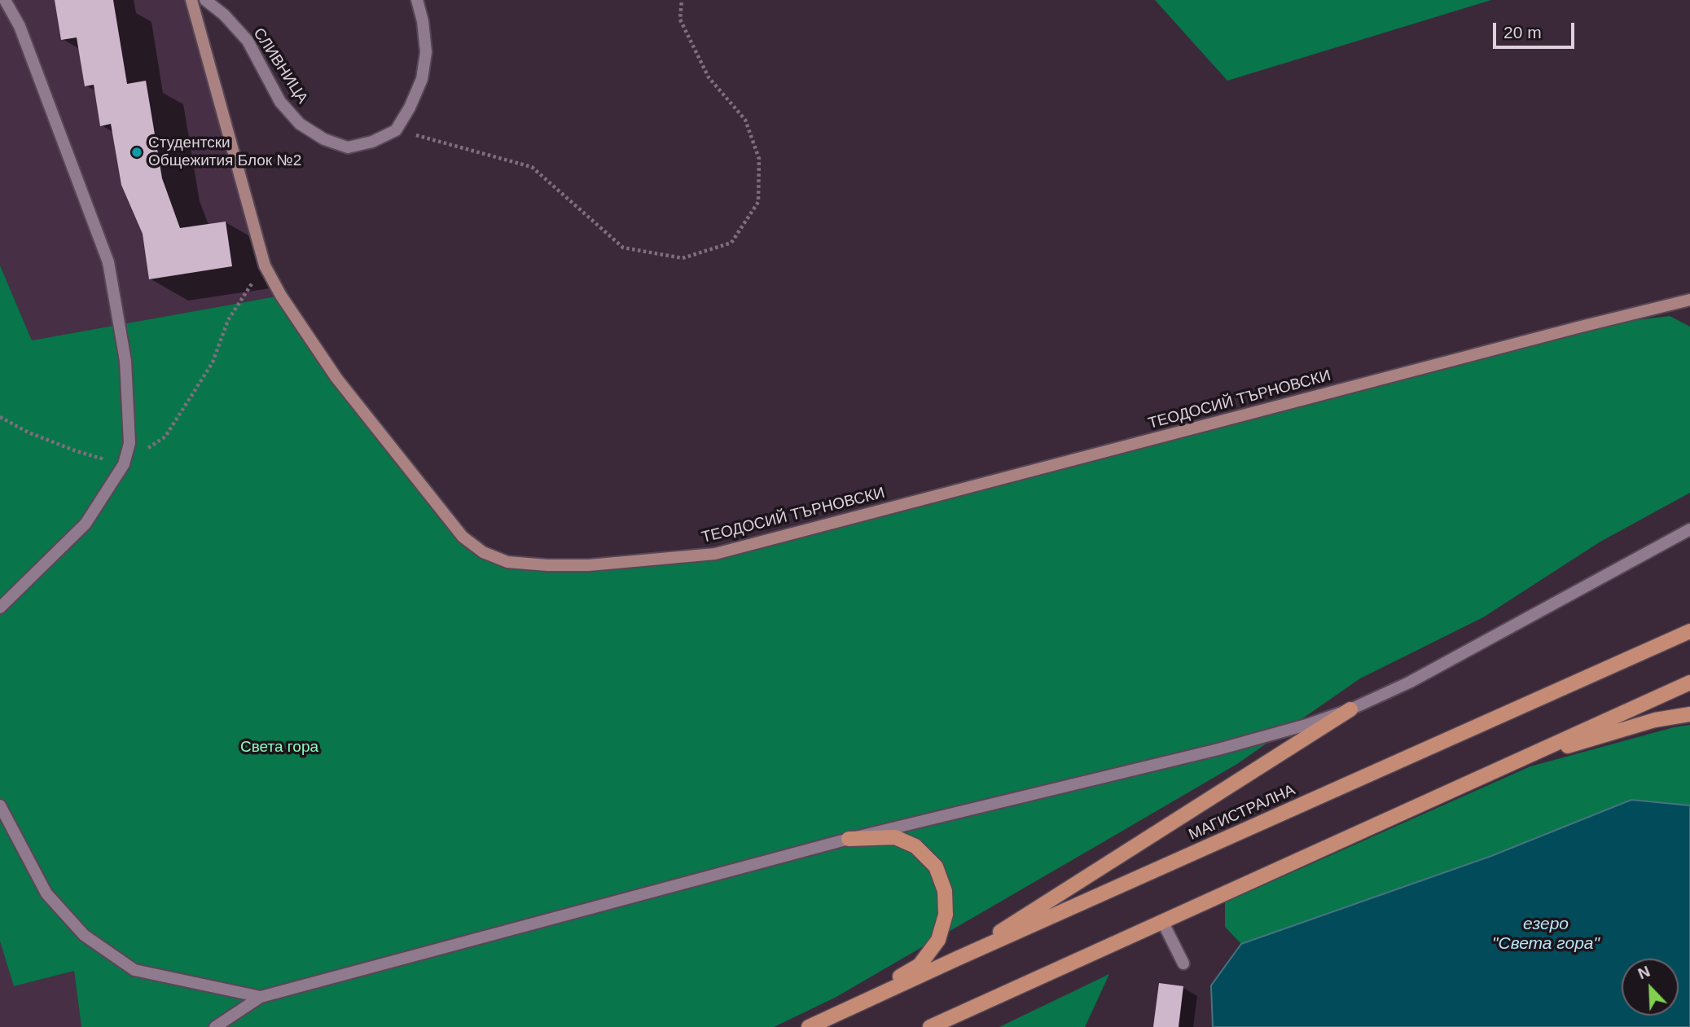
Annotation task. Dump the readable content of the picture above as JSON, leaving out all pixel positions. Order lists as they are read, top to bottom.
{
  "streets": {
    "main road": ["МАГИСТРАЛНА"],
    "street": ["СЛИВНИЦА", "ТЕОДОСИЙ ТЪРНОВСКИ"]
  },
  "water": ["езеро \"Света гора\""],
  "parks": ["Света гора"],
  "places": ["Студентски Общежития Блок №2"],
  "scale_bar": "20 m",
  "north": "top left"
}
